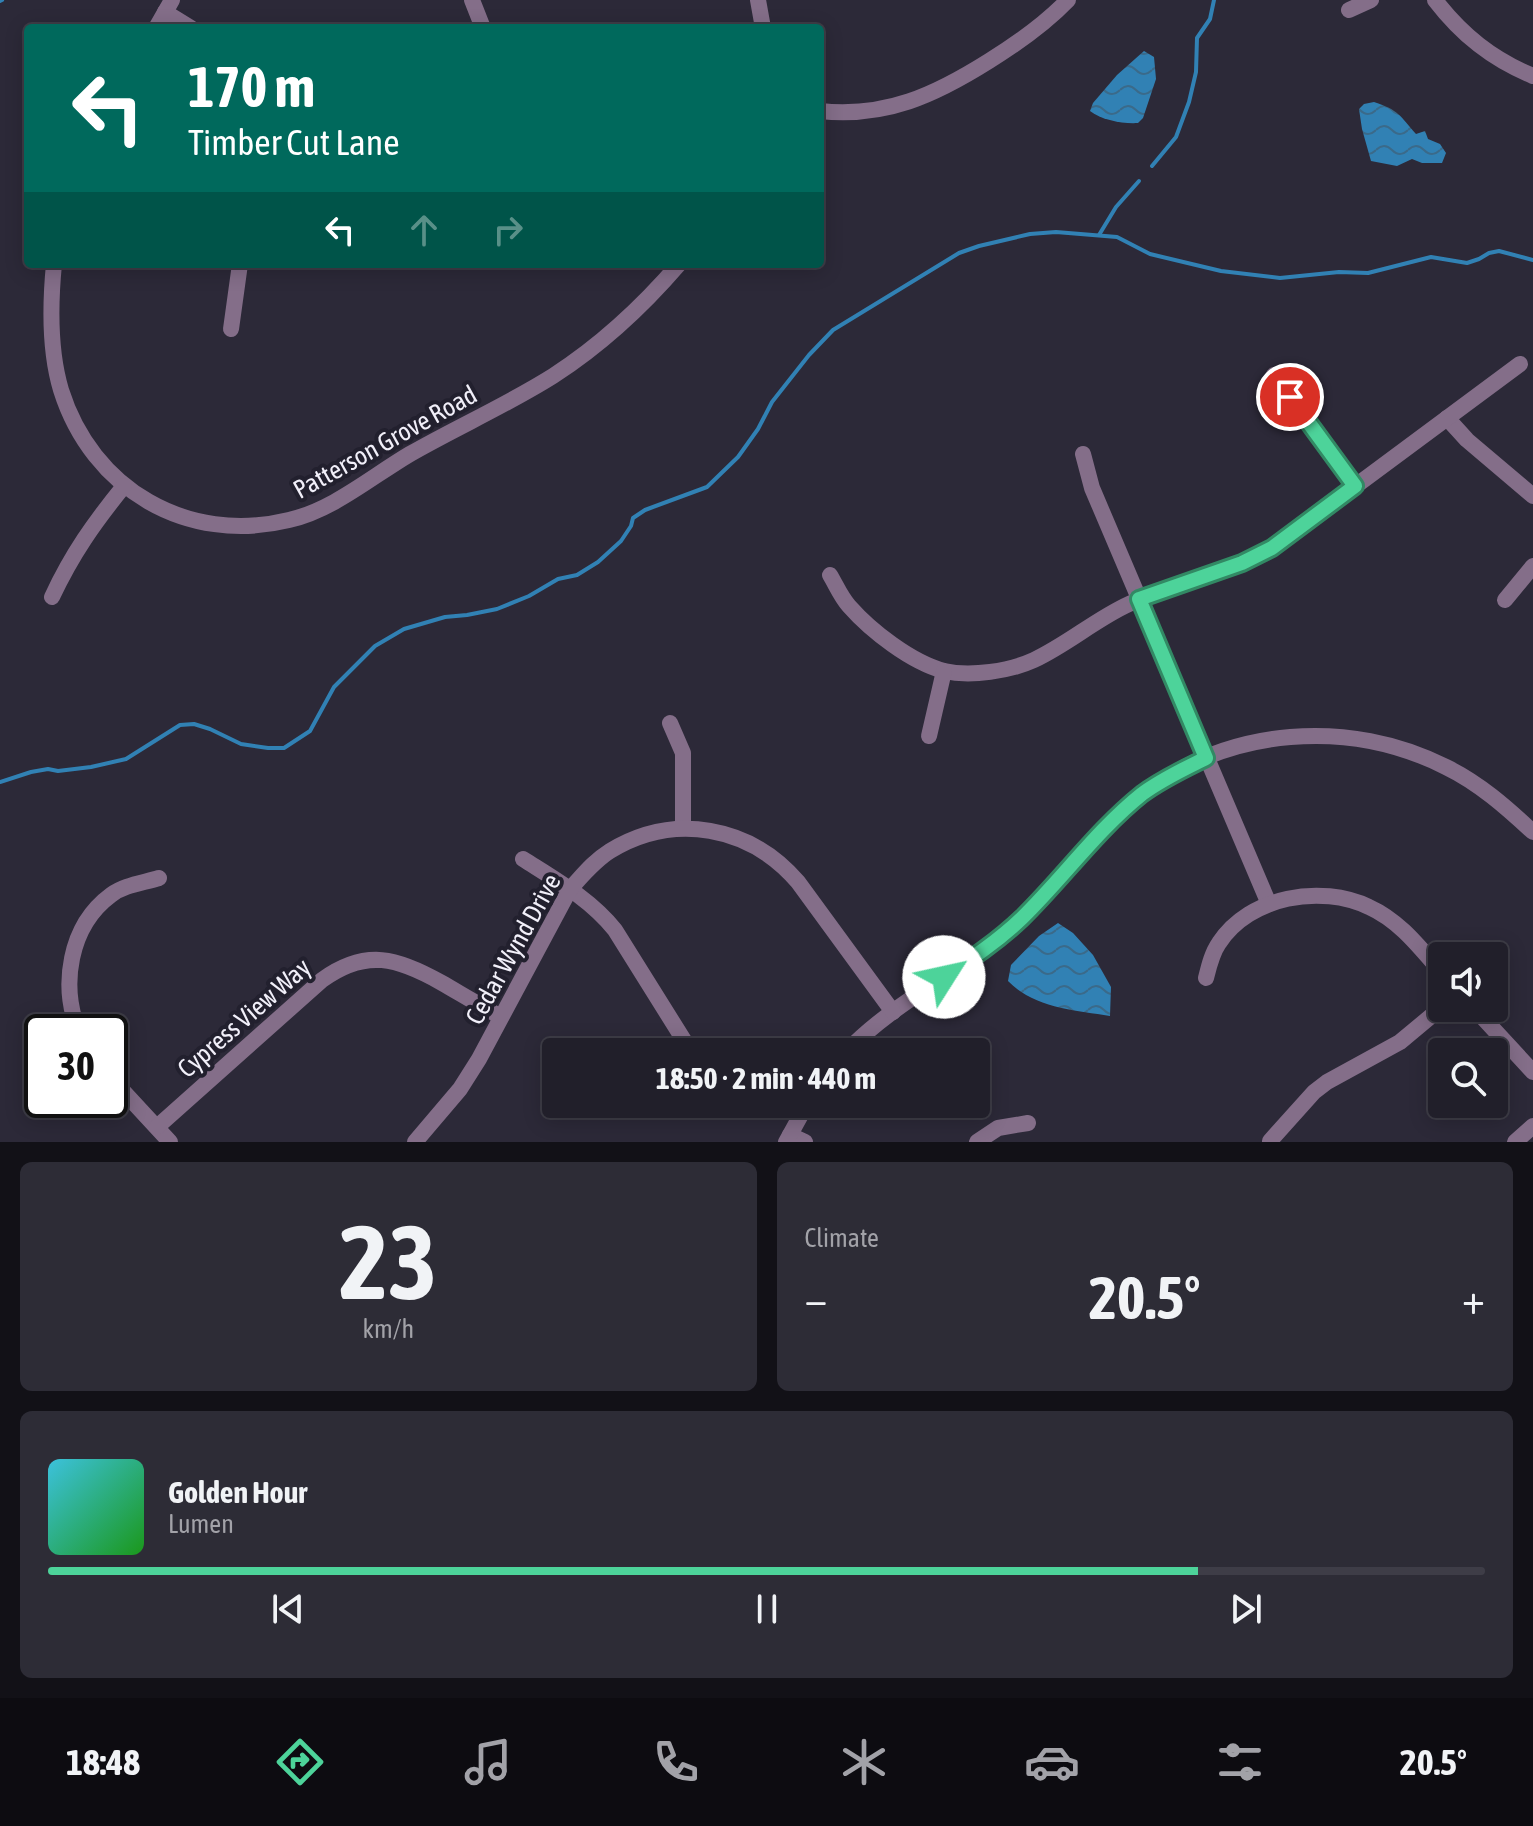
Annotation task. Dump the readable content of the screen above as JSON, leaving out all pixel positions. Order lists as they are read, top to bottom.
{
  "streets": {
    "street": ["Patterson Grove Road", "Cedar Wynd Drive", "Cypress View Way"]
  },
  "crossings": [
    ["Cedar Wynd Drive", "Cypress View Way"]
  ],
  "page": {
    "turn": ["170 m", "Timber Cut Lane"],
    "limit": "30",
    "trip": "18:50 · 2 min · 440 m",
    "tile": [
      ["23", "km/h"],
      "Climate"
    ],
    "heat": ["−", "20.5°", "+"],
    "song": ["Golden Hour", "Lumen"],
    "tabs": ["18:48", "20.5°"]
  }
}
